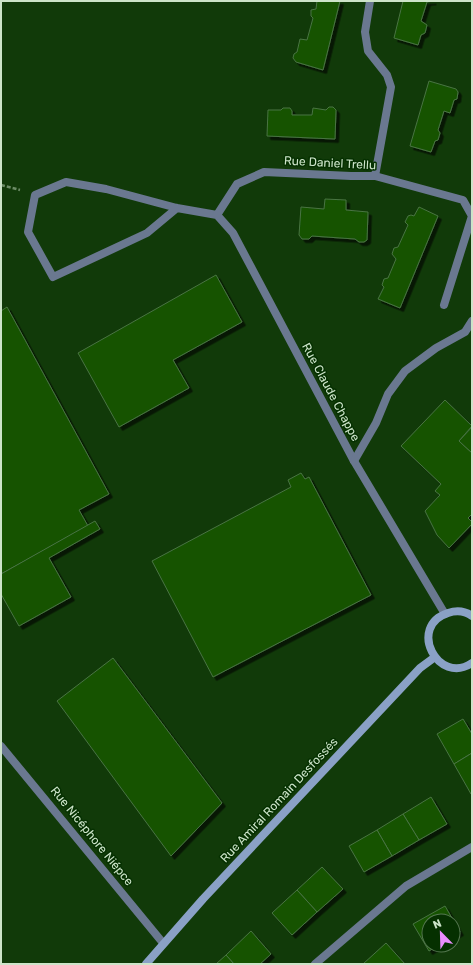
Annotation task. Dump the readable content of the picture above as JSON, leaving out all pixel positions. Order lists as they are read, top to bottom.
{
  "streets": {
    "main road": ["Rue Amiral Romain Desfossés"],
    "street": ["Rue Daniel Trellu", "Rue Claude Chappe", "Rue Nicéphore Niépce"]
  },
  "crossings": [
    ["Rue Daniel Trellu", "Rue Claude Chappe"],
    ["Rue Amiral Romain Desfossés", "Rue Nicéphore Niépce"]
  ],
  "north": "top left"
}
